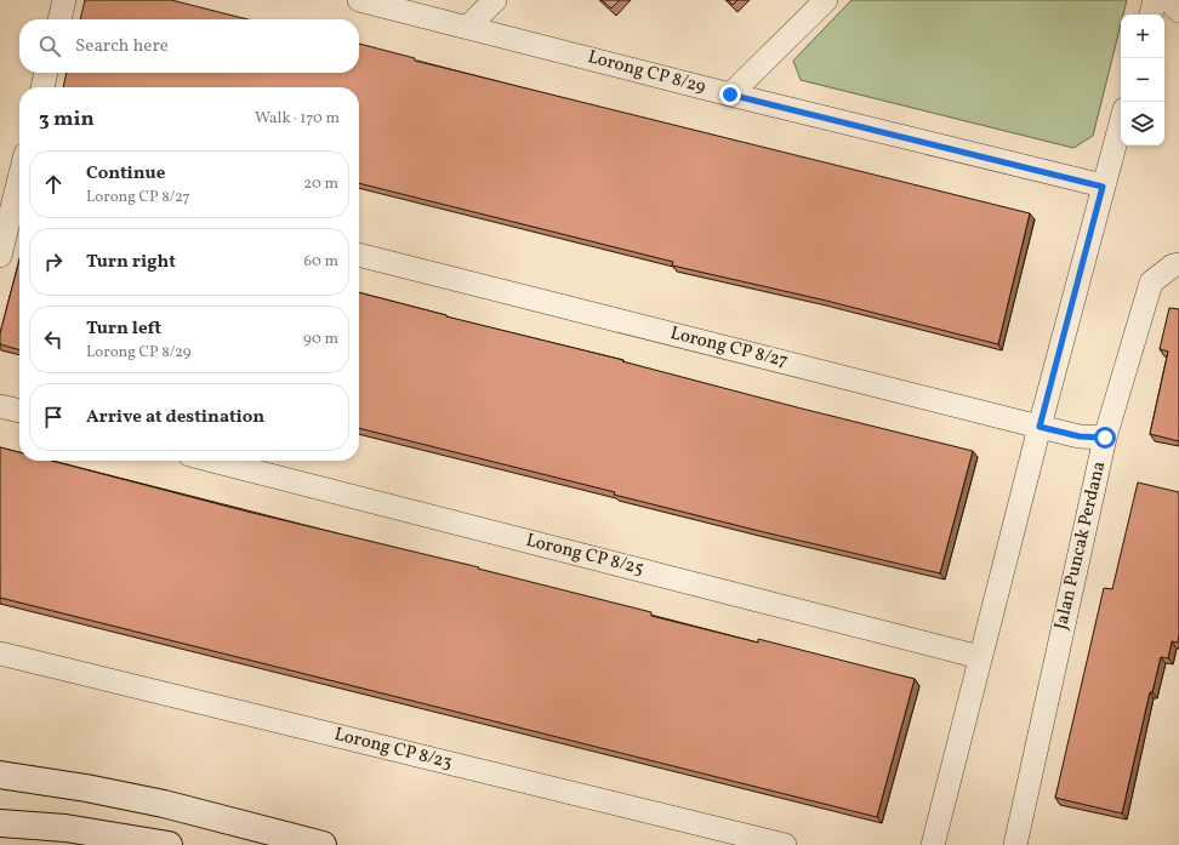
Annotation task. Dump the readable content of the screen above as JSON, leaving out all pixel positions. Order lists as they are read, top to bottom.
{
  "streets": {
    "street": [
      "Lorong CP 8/29",
      "Lorong CP 8/27",
      "Jalan Puncak Perdana",
      "Lorong CP 8/25",
      "Lorong CP 8/23"
    ]
  },
  "crossings": [
    ["Lorong CP 8/27", "Jalan Puncak Perdana"]
  ],
  "page": {
    "map_buttons": ["+", "−"],
    "search": "Search here",
    "heading": ["3 min", "Walk · 170 m"],
    "list": [
      ["Continue", "Lorong CP 8/27", "20 m"],
      ["Turn right", "60 m"],
      ["Turn left", "Lorong CP 8/29", "90 m"],
      "Arrive at destination"
    ]
  }
}
